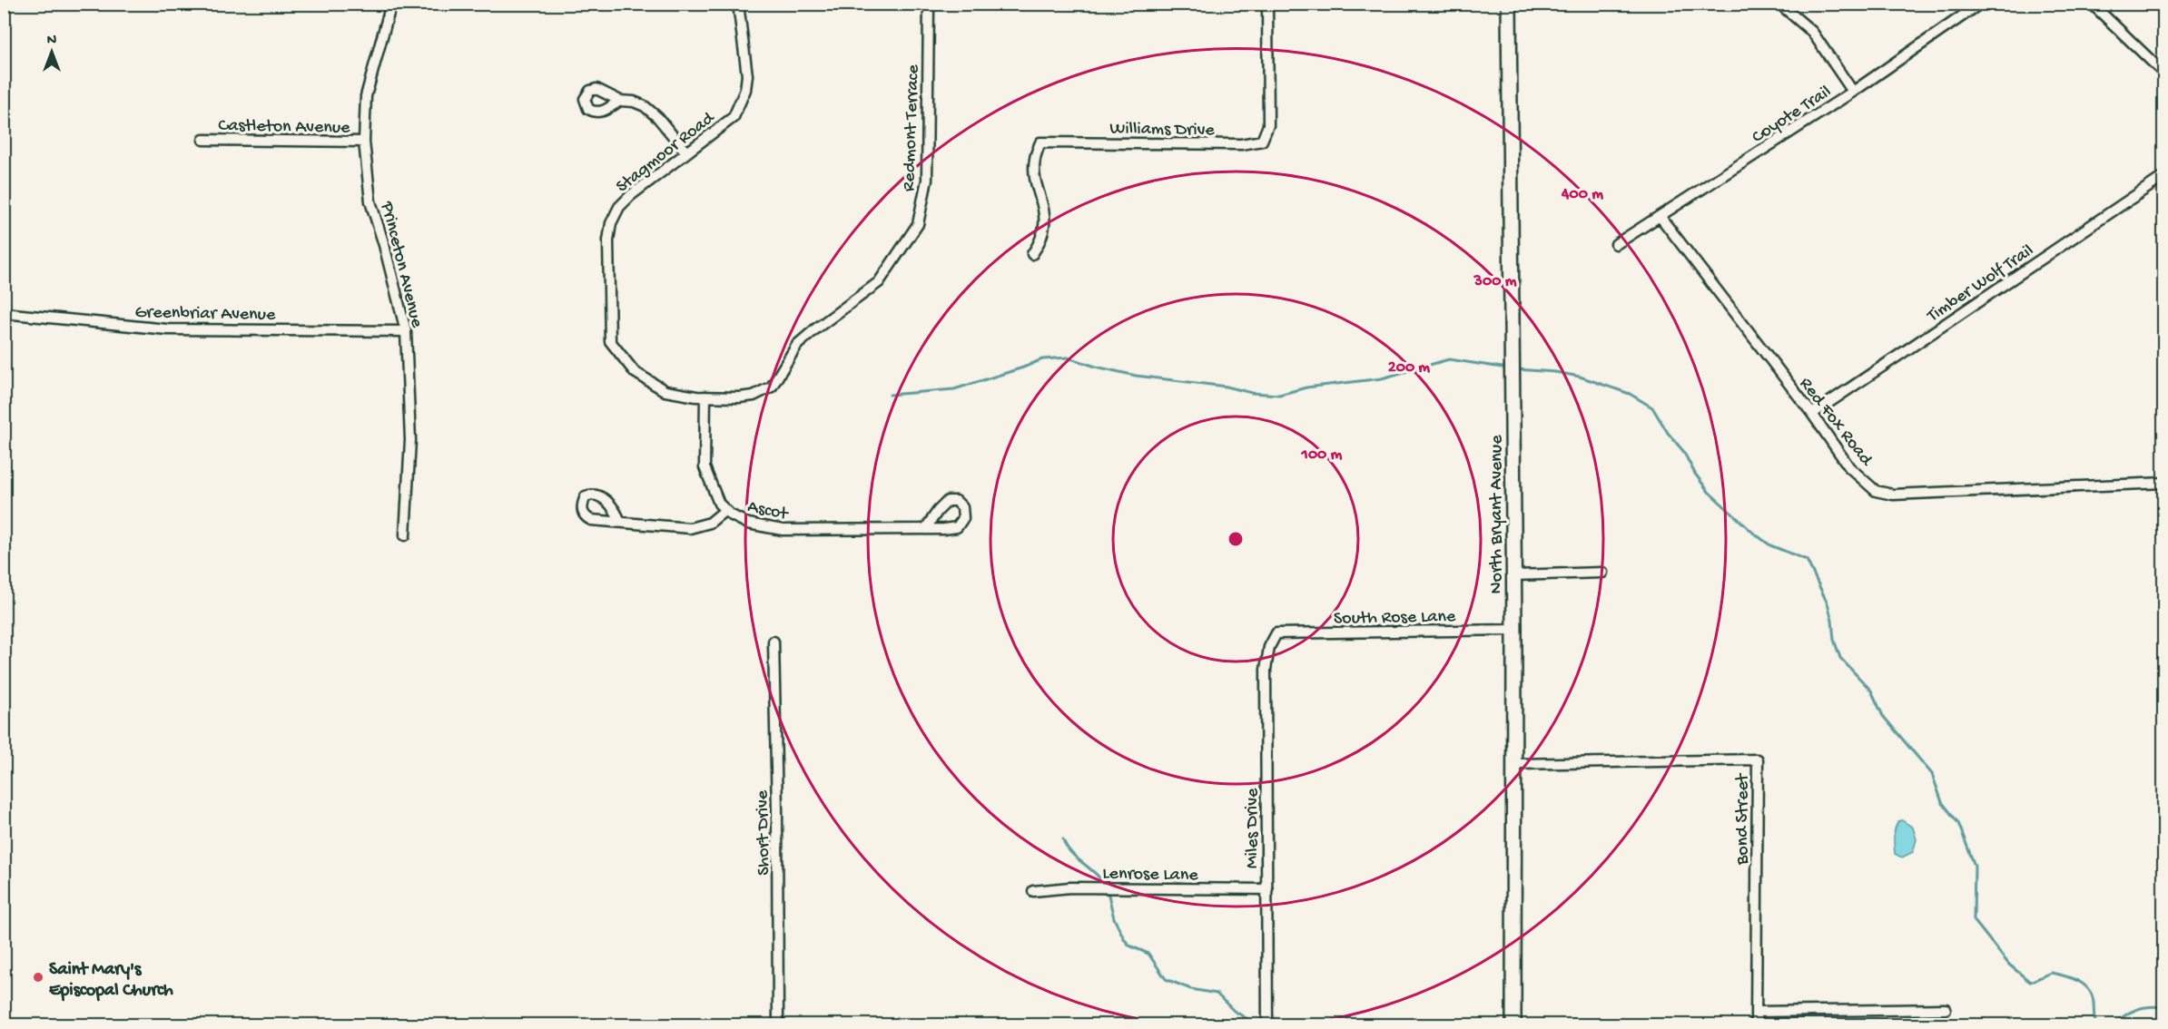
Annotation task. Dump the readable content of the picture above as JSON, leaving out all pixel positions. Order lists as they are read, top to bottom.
{
  "streets": {
    "street": [
      "Coyote Trail",
      "Castleton Avenue",
      "Williams Drive",
      "Redmont Terrace",
      "Stagmoor Road",
      "Princeton Avenue",
      "Timber Wolf Trail",
      "Greenbriar Avenue",
      "Red Fox Road",
      "Ascot",
      "North Bryant Avenue",
      "South Rose Lane",
      "Bond Street",
      "Miles Drive",
      "Short Drive",
      "Lenrose Lane"
    ]
  },
  "crossings": [
    ["Coyote Trail", "Red Fox Road"],
    ["Castleton Avenue", "Princeton Avenue"],
    ["Redmont Terrace", "Stagmoor Road"],
    ["Redmont Terrace", "Ascot"],
    ["Stagmoor Road", "Ascot"],
    ["Princeton Avenue", "Greenbriar Avenue"],
    ["Timber Wolf Trail", "Red Fox Road"],
    ["North Bryant Avenue", "South Rose Lane"],
    ["North Bryant Avenue", "Bond Street"],
    ["South Rose Lane", "Miles Drive"],
    ["Miles Drive", "Lenrose Lane"]
  ],
  "places": ["Saint Mary's Episcopal Church"],
  "north": "top",
  "rings": [
    "400 m",
    "300 m",
    "200 m",
    "100 m"
  ]
}
